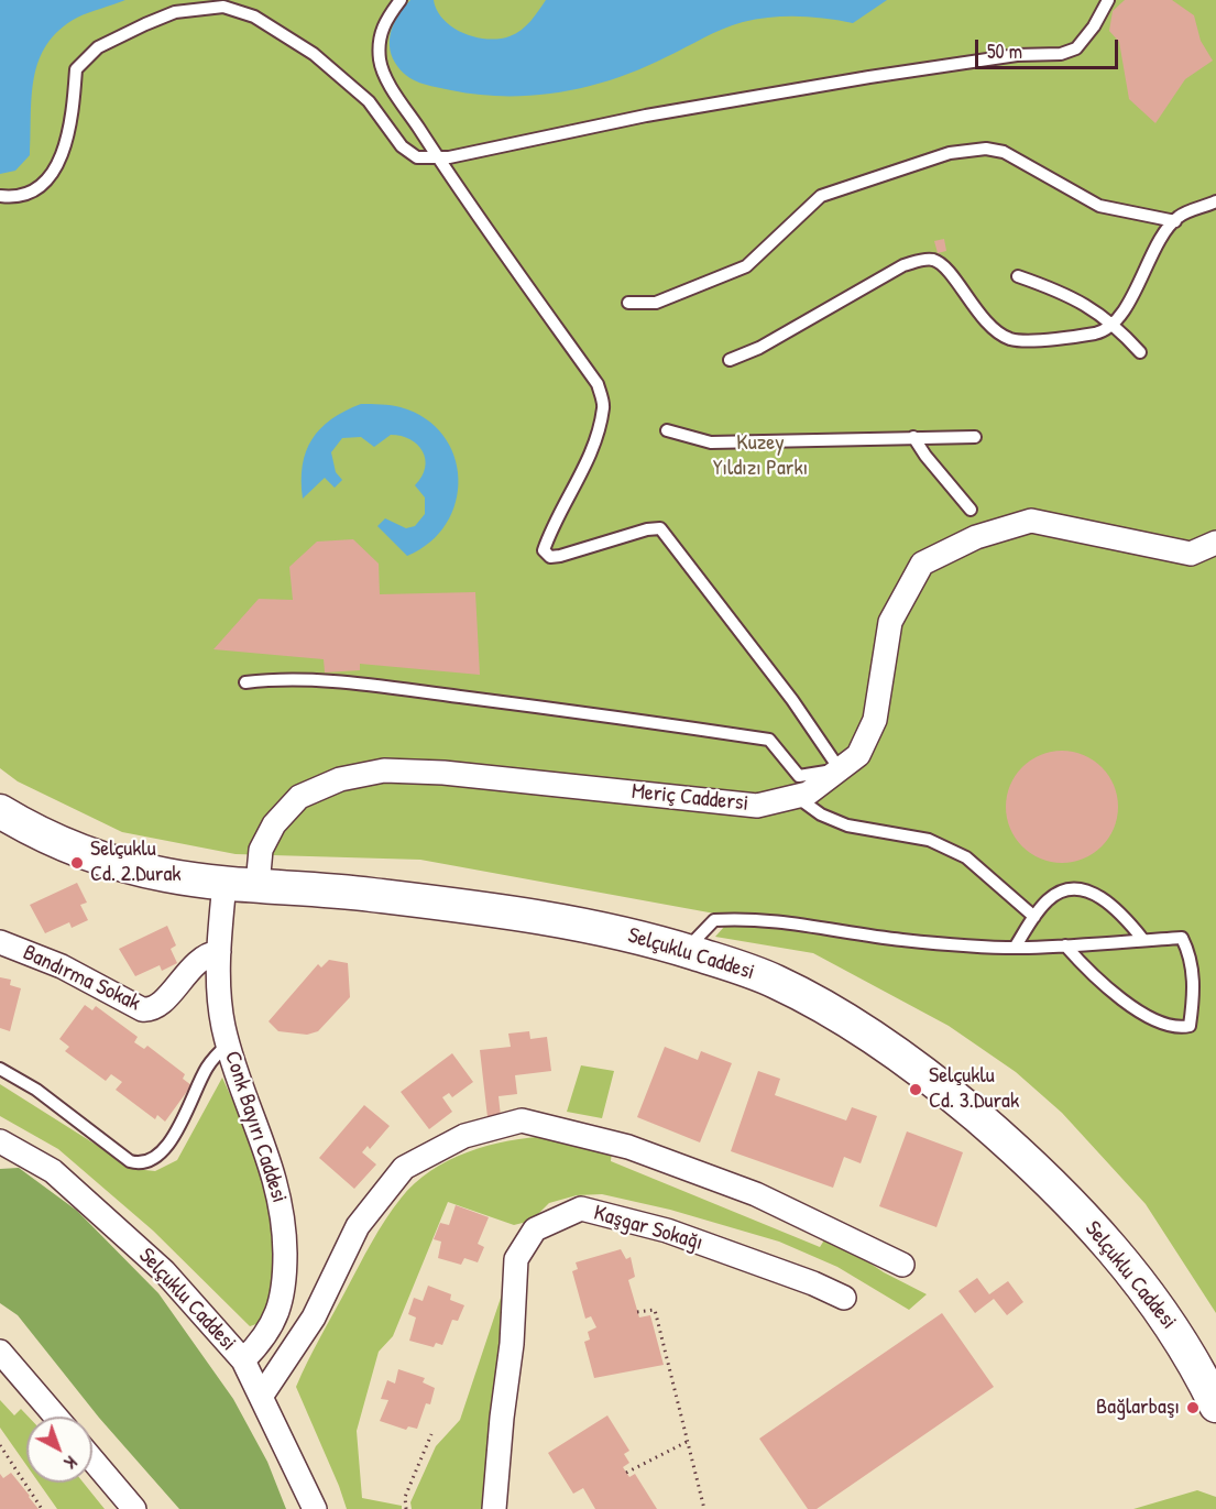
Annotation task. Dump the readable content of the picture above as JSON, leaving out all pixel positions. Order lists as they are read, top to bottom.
{
  "streets": {
    "street": [
      "Meriç Caddersi",
      "Selçuklu Caddesi",
      "Bandırma Sokak",
      "Conk Bayırı Caddesi",
      "Kaşgar Sokağı"
    ]
  },
  "crossings": [
    ["Meriç Caddersi", "Selçuklu Caddesi"],
    ["Selçuklu Caddesi", "Conk Bayırı Caddesi"],
    ["Bandırma Sokak", "Conk Bayırı Caddesi"]
  ],
  "parks": ["Kuzey Yıldızı Parkı"],
  "places": ["Selçuklu Cd. 2.Durak", "Selçuklu Cd. 3.Durak", "Bağlarbaşı"],
  "scale_bar": "50 m",
  "north": "bottom right"
}
